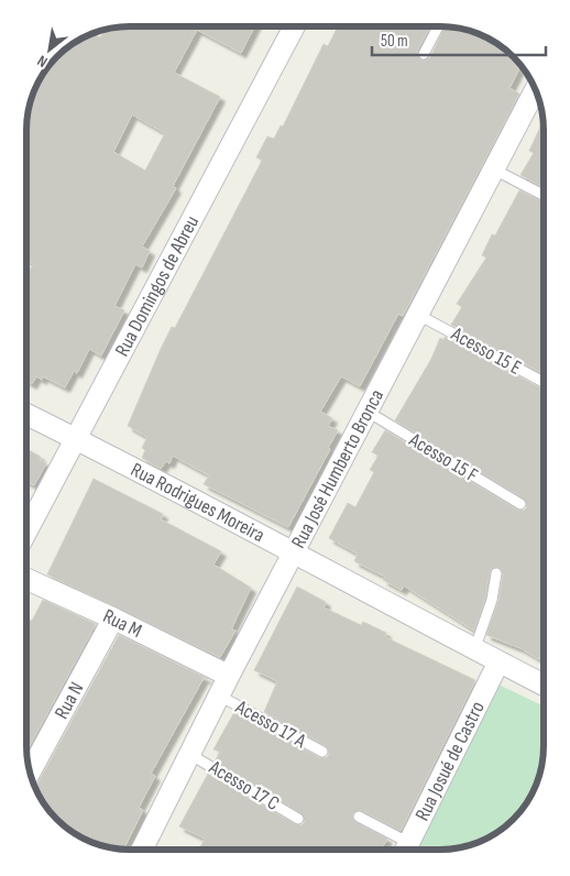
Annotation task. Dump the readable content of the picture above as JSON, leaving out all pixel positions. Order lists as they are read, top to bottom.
{
  "streets": {
    "street": [
      "Rua Domingos de Abreu",
      "Rua José Humberto Bronca",
      "Rua Rodrigues Moreira",
      "Rua M",
      "Rua N",
      "Rua Josué de Castro"
    ],
    "lane": [
      "Acesso 15 E",
      "Acesso 15 F",
      "Acesso 17 A",
      "Acesso 17 C"
    ]
  },
  "crossings": [
    ["Rua Domingos de Abreu", "Rua Rodrigues Moreira"],
    ["Acesso 15 E", "Rua José Humberto Bronca"],
    ["Acesso 15 F", "Rua José Humberto Bronca"],
    ["Rua José Humberto Bronca", "Rua Rodrigues Moreira"],
    ["Rua José Humberto Bronca", "Rua M"],
    ["Rua José Humberto Bronca", "Acesso 17 A"],
    ["Rua José Humberto Bronca", "Acesso 17 C"],
    ["Rua Rodrigues Moreira", "Rua Josué de Castro"],
    ["Rua M", "Rua N"]
  ],
  "scale_bar": "50 m",
  "north": "bottom left"
}
